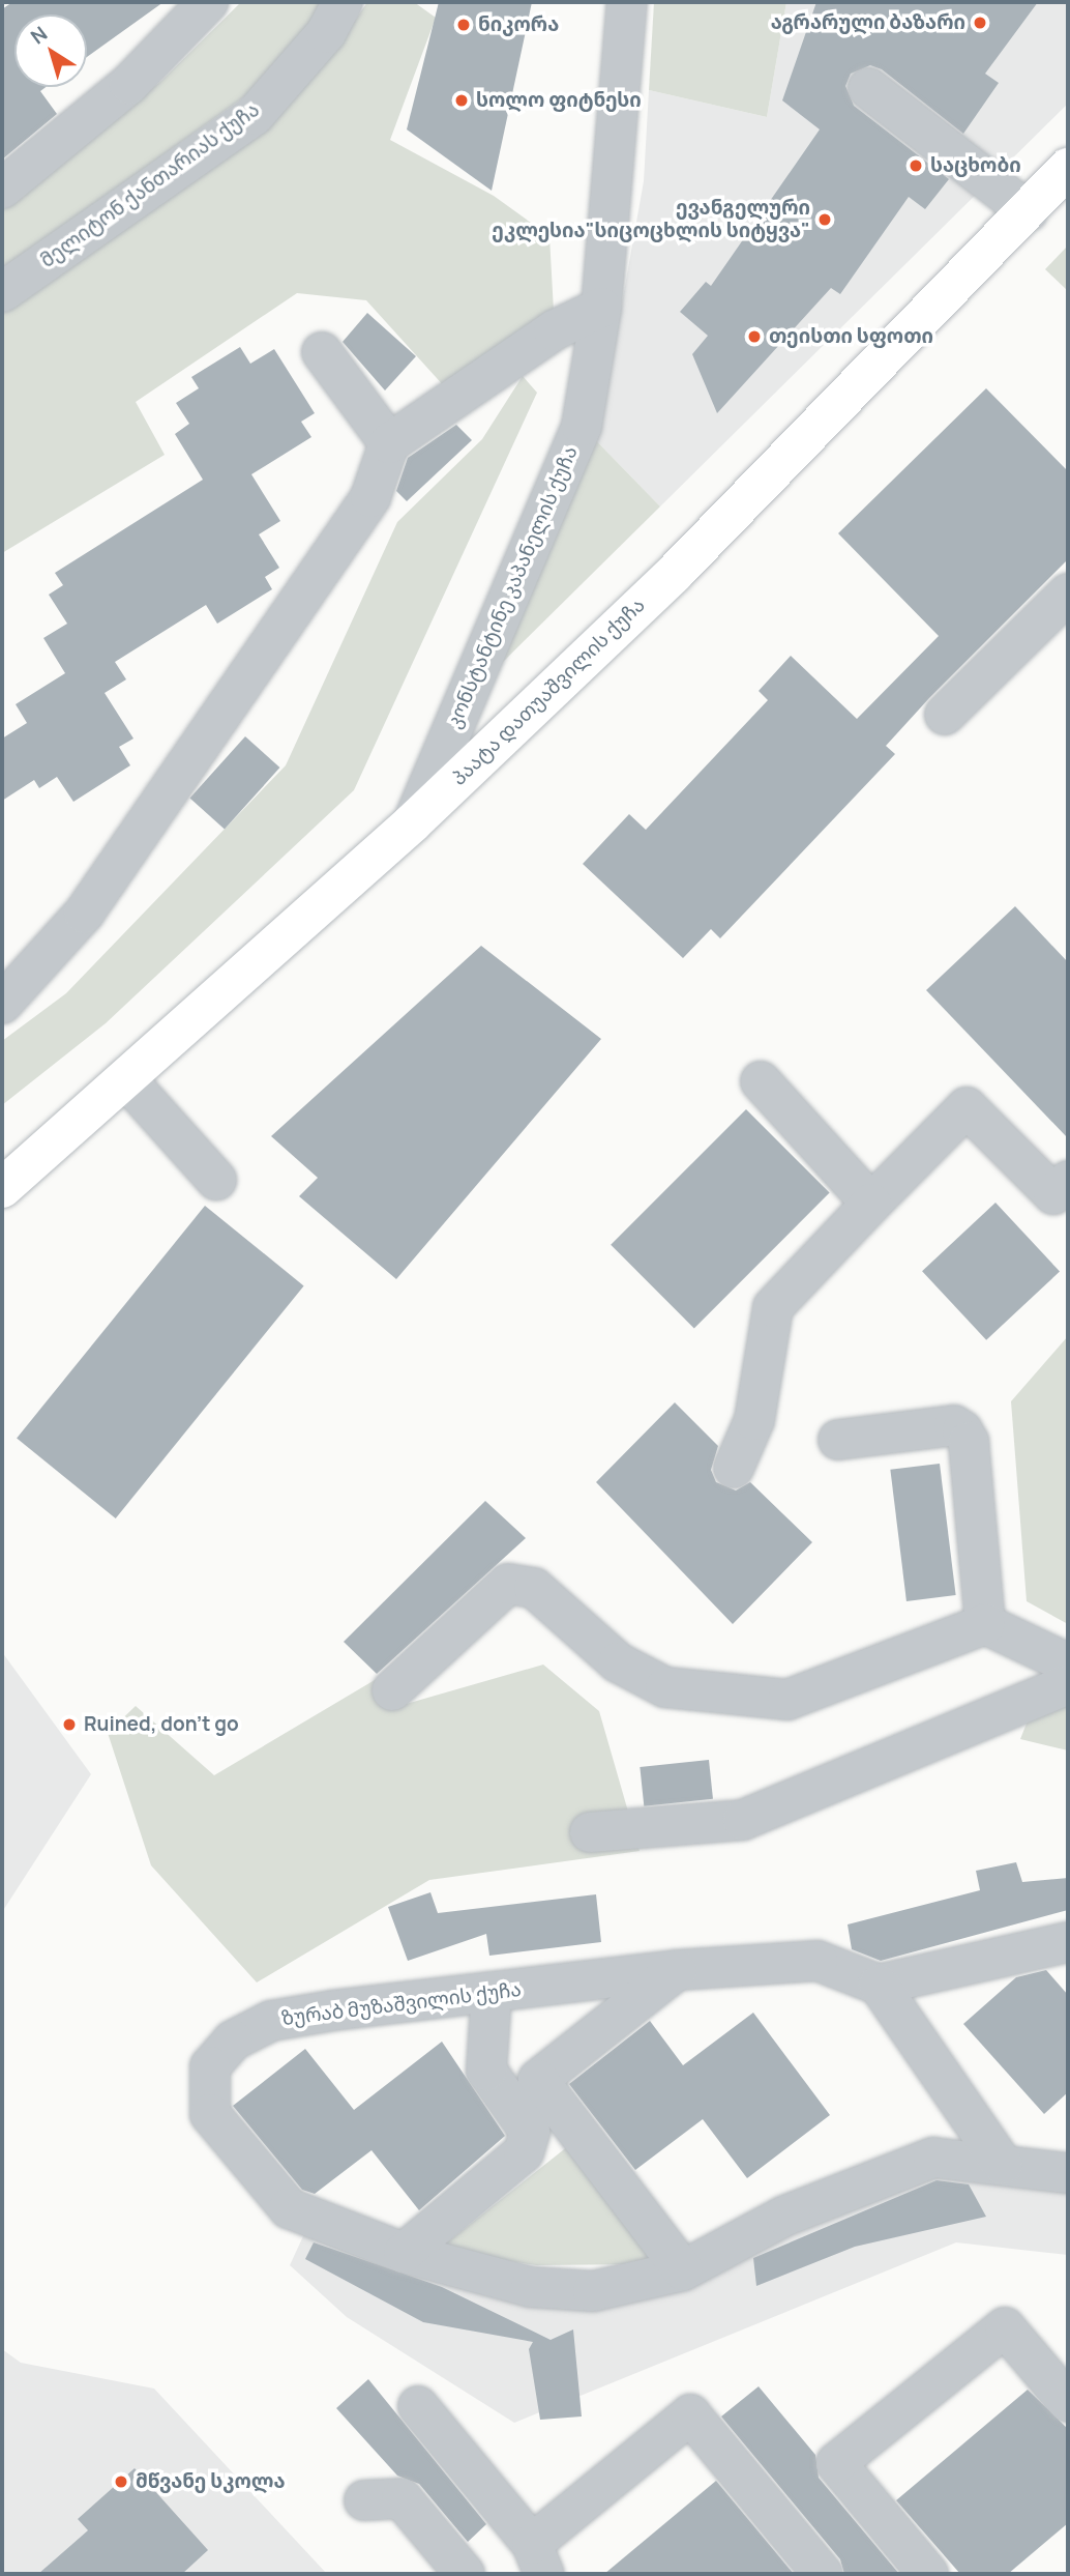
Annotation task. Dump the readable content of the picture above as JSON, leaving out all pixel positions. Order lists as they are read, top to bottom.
{
  "streets": {
    "main road": ["პაატა დათუაშვილის ქუჩა"],
    "street": ["მელიტონ ქანთარიას ქუჩა", "კონსტანტინე კაპანელის ქუჩა", "ზურაბ მუზაშვილის ქუჩა"]
  },
  "crossings": [
    ["კონსტანტინე კაპანელის ქუჩა", "პაატა დათუაშვილის ქუჩა"]
  ],
  "places": [
    "აგრარული ბაზარი",
    "ნიკორა",
    "სოლო ფიტნესი",
    "საცხობი",
    "ევანგელური ეკლესია\"სიცოცხლის სიტყვა\"",
    "თეისთი სფოთი",
    "Ruined, don't go",
    "მწვანე სკოლა"
  ],
  "north": "top left"
}
